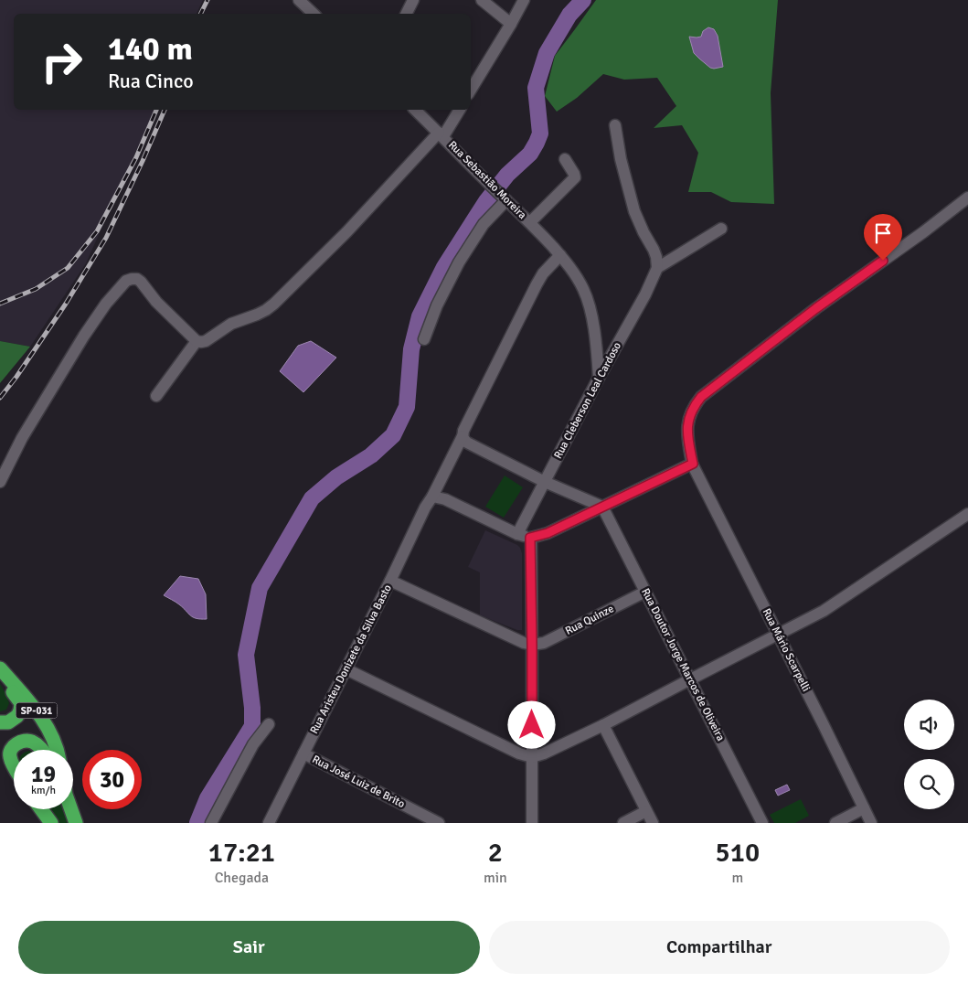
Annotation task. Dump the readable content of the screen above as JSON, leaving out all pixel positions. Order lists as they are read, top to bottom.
{
  "streets": {
    "highway": ["SP-031"],
    "street": [
      "Rua Sebastião Moreira",
      "Rua Cleberson Leal Cardoso",
      "Rua Quinze",
      "Rua Mário Scarpelli",
      "Rua Aristeu Donizete da Silva Basto",
      "Rua Doutor Jorge Marcos de Oliveira",
      "Rua José Luiz de Brito"
    ]
  },
  "crossings": [
    ["Rua Sebastião Moreira", "Rua Cleberson Leal Cardoso"],
    ["Rua Sebastião Moreira", "Rua Aristeu Donizete da Silva Basto"],
    ["Rua Quinze", "Rua Doutor Jorge Marcos de Oliveira"],
    ["Rua Aristeu Donizete da Silva Basto", "Rua José Luiz de Brito"]
  ],
  "page": {
    "turn": ["140 m", "Rua Cinco"],
    "speed": "19 km/h",
    "limit": "30",
    "eta": [
      "17:21",
      "Chegada",
      "2",
      "min",
      "510",
      "m"
    ],
    "buttons": ["Sair", "Compartilhar"]
  }
}
